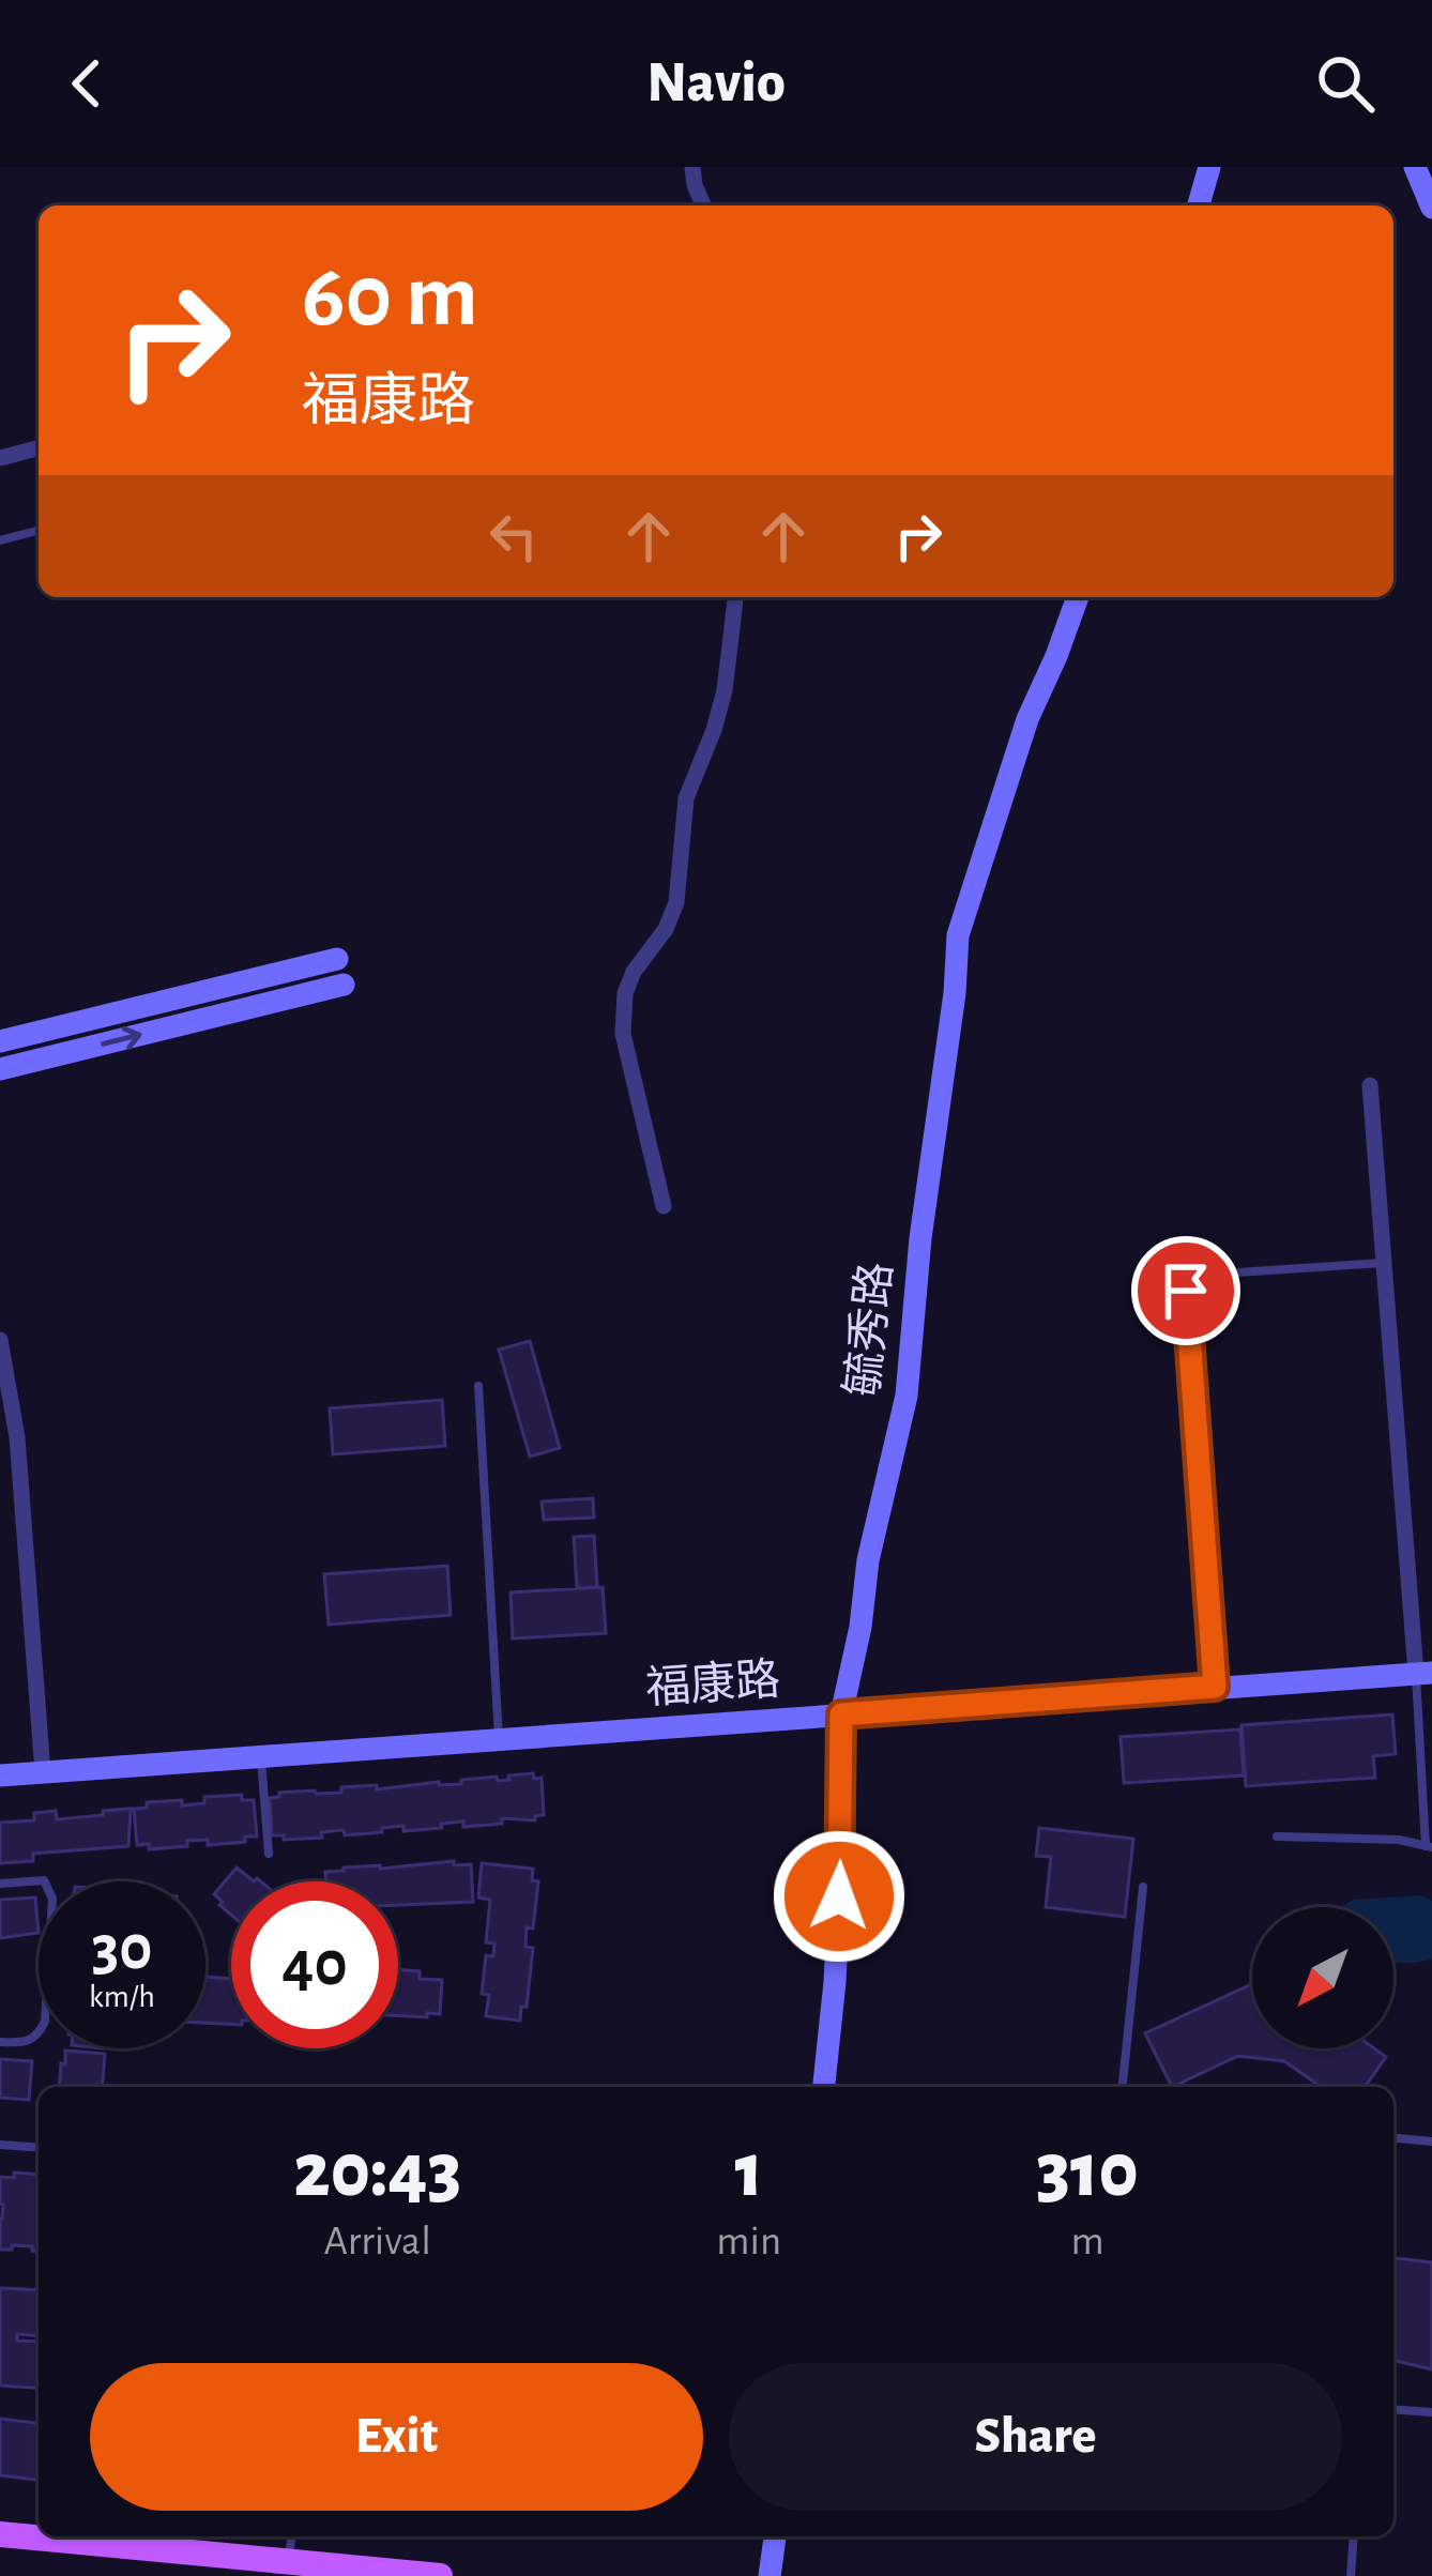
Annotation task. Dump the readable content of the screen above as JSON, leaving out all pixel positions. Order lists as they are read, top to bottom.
{
  "streets": {
    "street": ["毓秀路", "福康路"]
  },
  "crossings": [
    ["毓秀路", "福康路"]
  ],
  "north": "bottom left",
  "page": {
    "header": "Navio",
    "turn": ["60 m", "福康路"],
    "speed": "30 km/h",
    "limit": "40",
    "eta": [
      "20:43",
      "Arrival",
      "1",
      "min",
      "310",
      "m"
    ],
    "buttons": ["Exit", "Share"]
  }
}
